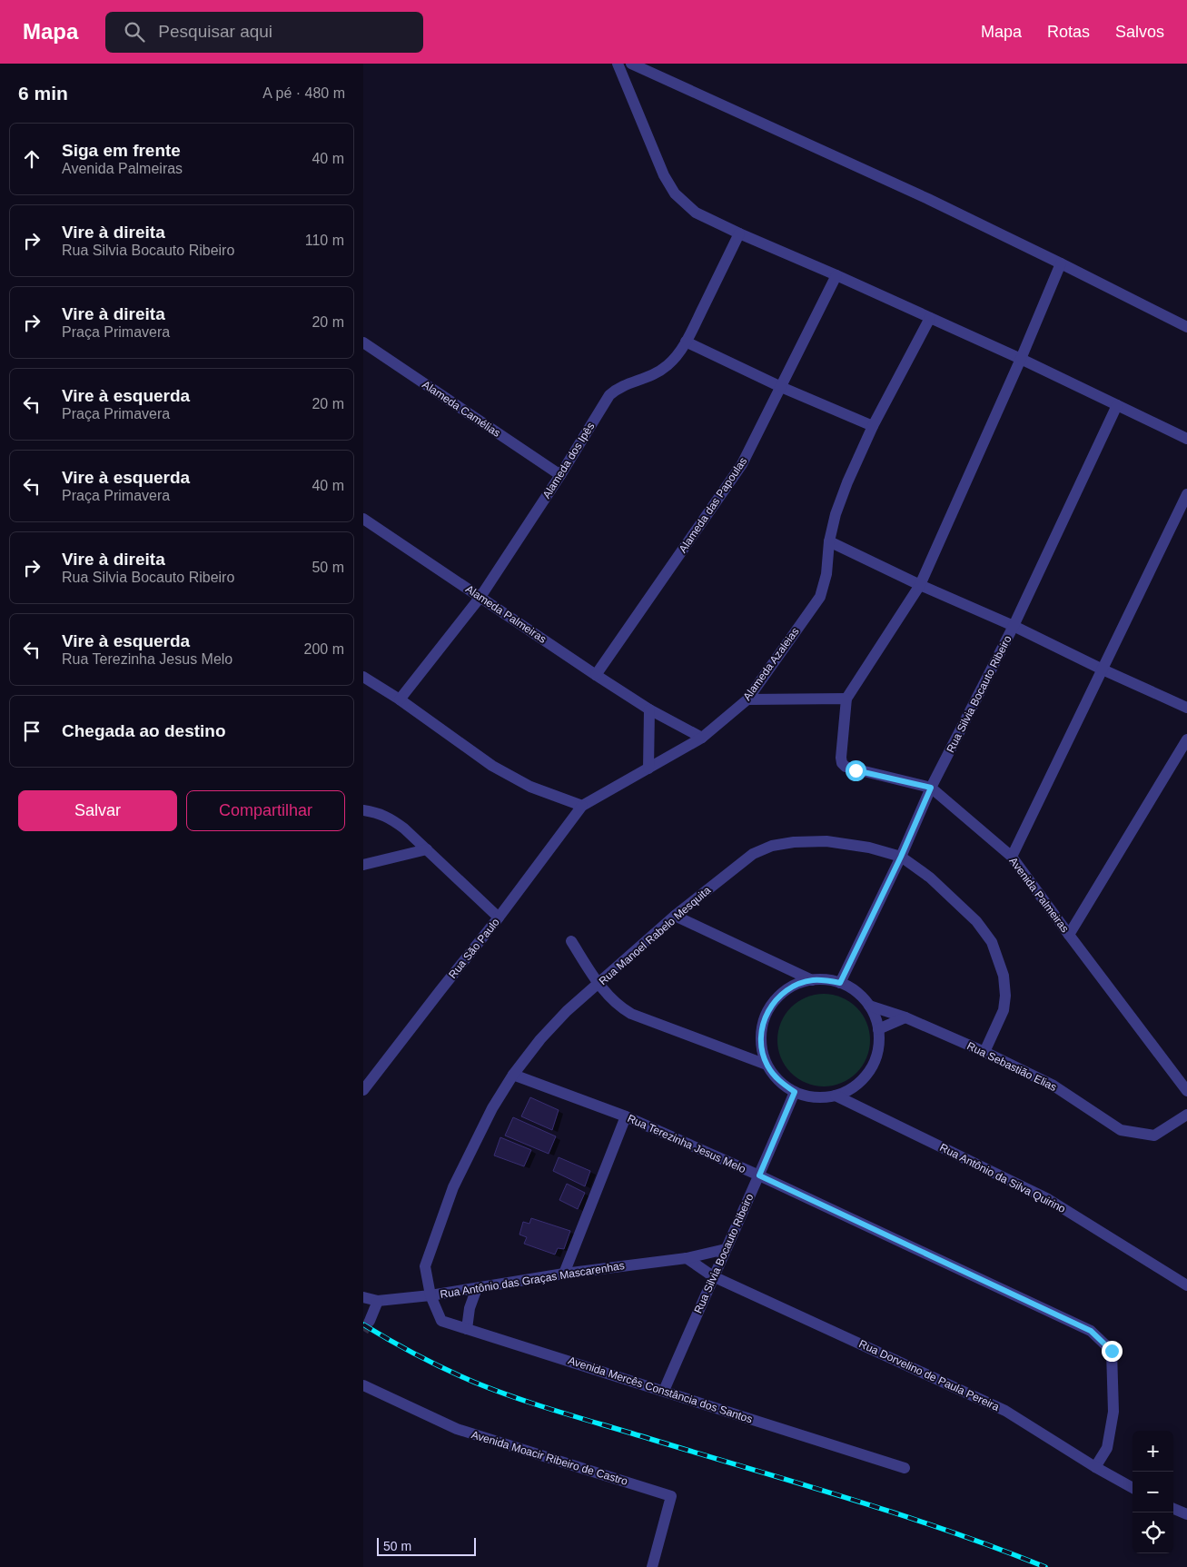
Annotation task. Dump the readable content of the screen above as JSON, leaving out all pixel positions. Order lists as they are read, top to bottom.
{
  "streets": {
    "street": [
      "Alameda Camélias",
      "Alameda dos Ipês",
      "Alameda das Papoulas",
      "Alameda Palmeiras",
      "Alameda Azaleias",
      "Rua Silvia Bocauto Ribeiro",
      "Avenida Palmeiras",
      "Rua Manoel Rabelo Mesquita",
      "Rua São Paulo",
      "Rua Sebastião Elias",
      "Rua Terezinha Jesus Melo",
      "Rua Antônio da Silva Quirino",
      "Rua Antônio das Graças Mascarenhas",
      "Rua Dorvelino de Paula Pereira",
      "Avenida Mercês Constância dos Santos",
      "Avenida Moacir Ribeiro de Castro"
    ]
  },
  "crossings": [
    ["Alameda Camélias", "Alameda dos Ipês"],
    ["Alameda dos Ipês", "Alameda Palmeiras"],
    ["Alameda das Papoulas", "Alameda Palmeiras"],
    ["Alameda Palmeiras", "Alameda Azaleias"],
    ["Alameda Azaleias", "Rua São Paulo"],
    ["Rua Silvia Bocauto Ribeiro", "Avenida Palmeiras"],
    ["Rua Silvia Bocauto Ribeiro", "Rua Manoel Rabelo Mesquita"],
    ["Rua Silvia Bocauto Ribeiro", "Rua Sebastião Elias"],
    ["Rua Silvia Bocauto Ribeiro", "Rua Terezinha Jesus Melo"],
    ["Rua Silvia Bocauto Ribeiro", "Rua Antônio da Silva Quirino"],
    ["Rua Silvia Bocauto Ribeiro", "Rua Antônio das Graças Mascarenhas"],
    ["Rua Silvia Bocauto Ribeiro", "Rua Dorvelino de Paula Pereira"],
    ["Rua Silvia Bocauto Ribeiro", "Avenida Mercês Constância dos Santos"],
    ["Rua Manoel Rabelo Mesquita", "Rua Sebastião Elias"],
    ["Rua Manoel Rabelo Mesquita", "Rua Terezinha Jesus Melo"],
    ["Rua Manoel Rabelo Mesquita", "Rua Antônio das Graças Mascarenhas"],
    ["Rua Manoel Rabelo Mesquita", "Avenida Mercês Constância dos Santos"],
    ["Rua Sebastião Elias", "Rua Antônio da Silva Quirino"],
    ["Rua Terezinha Jesus Melo", "Rua Dorvelino de Paula Pereira"],
    ["Rua Antônio das Graças Mascarenhas", "Avenida Mercês Constância dos Santos"]
  ],
  "scale_bar": "50 m",
  "page": {
    "header": "Mapa",
    "search": "Pesquisar aqui",
    "nav": ["Mapa", "Rotas", "Salvos"],
    "heading": ["6 min", "A pé · 480 m"],
    "list": [
      ["Siga em frente", "Avenida Palmeiras", "40 m"],
      ["Vire à direita", "Rua Silvia Bocauto Ribeiro", "110 m"],
      ["Vire à direita", "Praça Primavera", "20 m"],
      ["Vire à esquerda", "Praça Primavera", "20 m"],
      ["Vire à esquerda", "Praça Primavera", "40 m"],
      ["Vire à direita", "Rua Silvia Bocauto Ribeiro", "50 m"],
      ["Vire à esquerda", "Rua Terezinha Jesus Melo", "200 m"],
      "Chegada ao destino"
    ],
    "buttons": ["Salvar", "Compartilhar"],
    "map_buttons": ["+", "−"],
    "scale": "50 m"
  }
}
